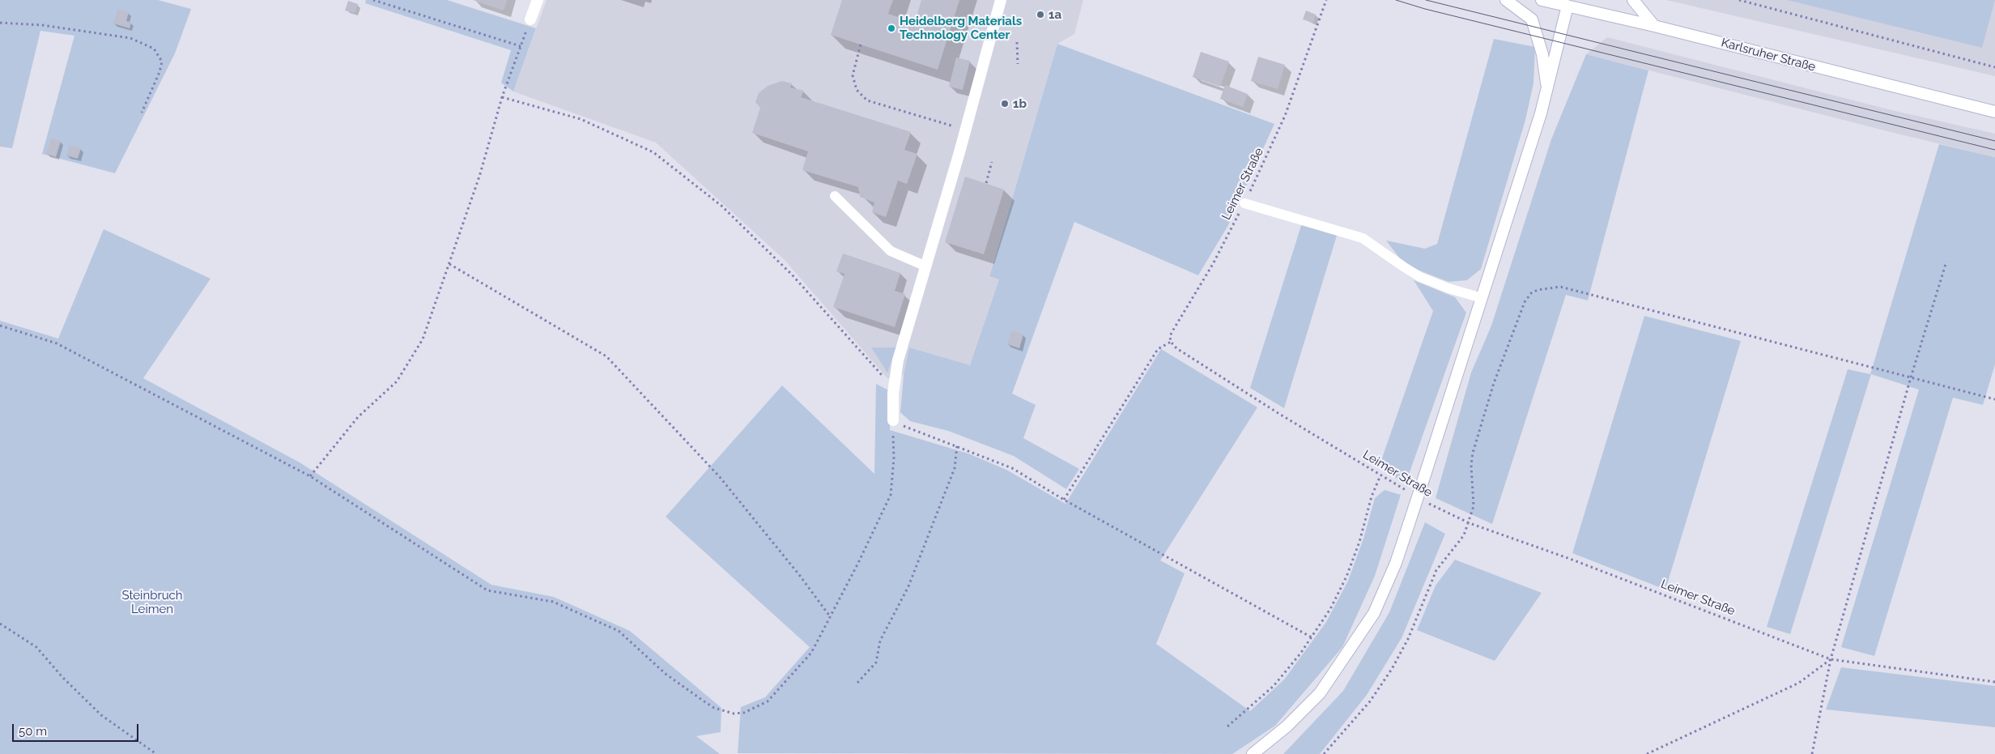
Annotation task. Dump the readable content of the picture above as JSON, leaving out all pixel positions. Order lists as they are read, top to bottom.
{
  "streets": {
    "main road": ["Karlsruher Straße"],
    "path": ["Leimer Straße"]
  },
  "parks": ["Steinbruch Leimen"],
  "places": ["1a", "Heidelberg Materials Technology Center", "1b"],
  "scale_bar": "50 m"
}
